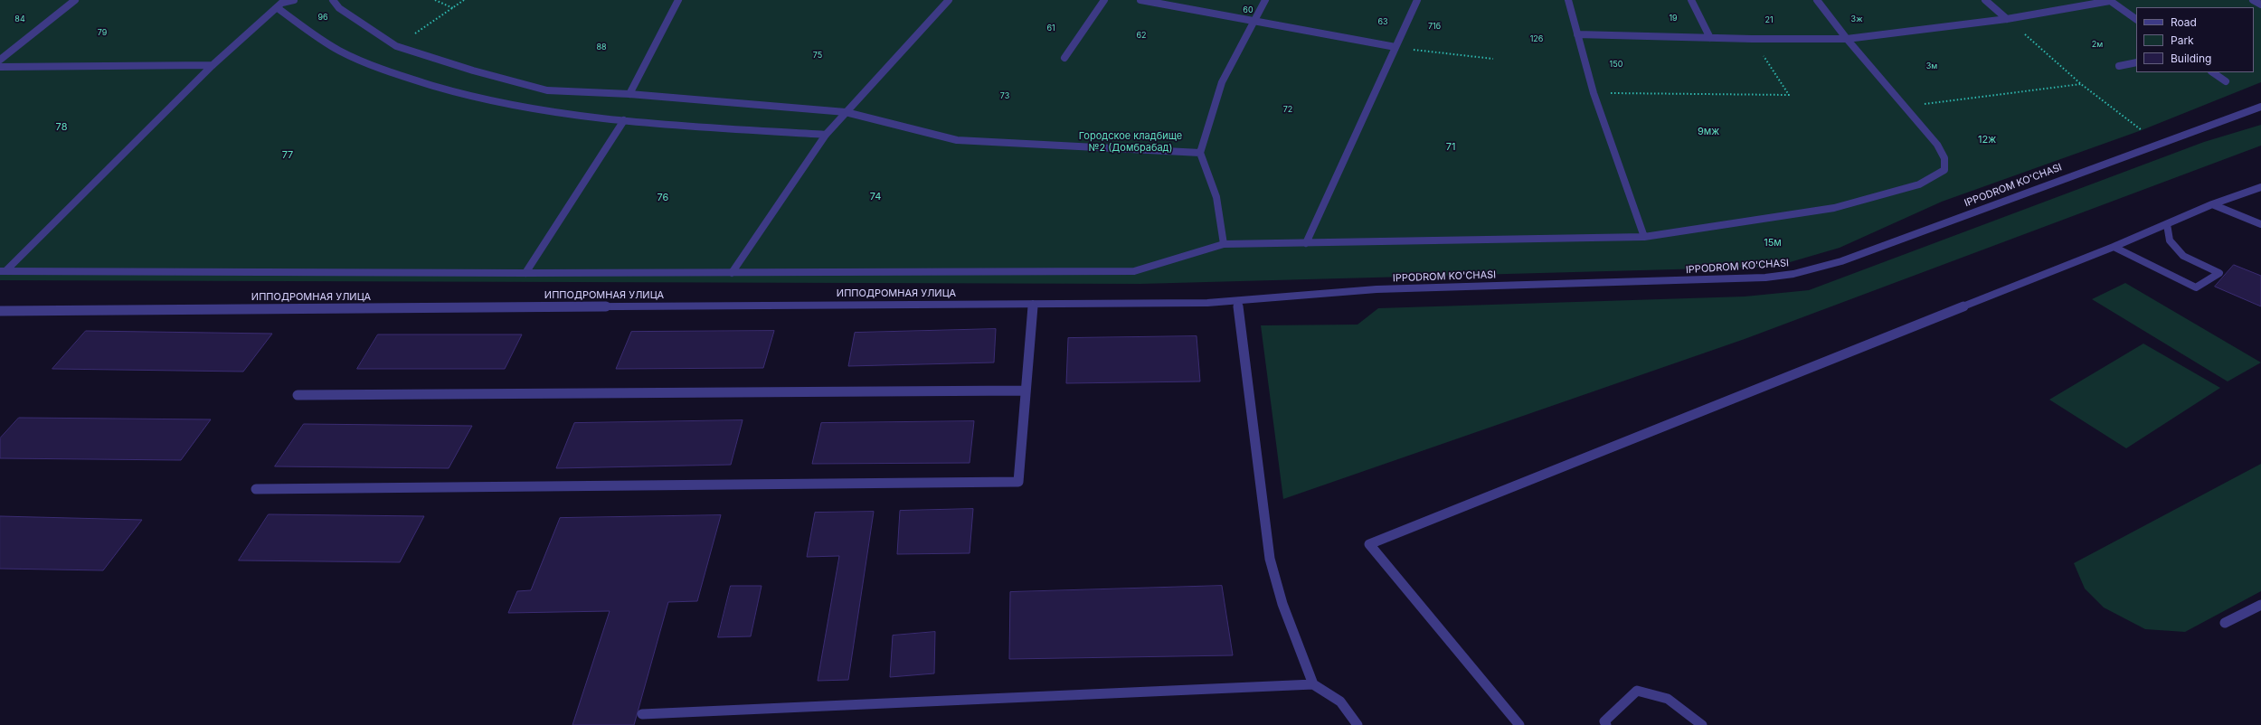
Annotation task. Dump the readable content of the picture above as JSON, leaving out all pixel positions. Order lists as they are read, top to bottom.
{
  "streets": {
    "street": ["IPPODROM KO'CHASI", "ИППОДРОМНАЯ УЛИЦА"]
  },
  "crossings": [
    ["IPPODROM KO'CHASI", "ИППОДРОМНАЯ УЛИЦА"]
  ],
  "parks": [
    "60",
    "96",
    "19",
    "84",
    "3ж",
    "21",
    "63",
    "71б",
    "61",
    "79",
    "62",
    "126",
    "2м",
    "88",
    "75",
    "150",
    "3м",
    "73",
    "72",
    "78",
    "9мж",
    "Городское кладбище №2 (Домбрабад)",
    "12ж",
    "71",
    "77",
    "74",
    "76",
    "15м"
  ],
  "legend": ["Road", "Park", "Building"]
}
